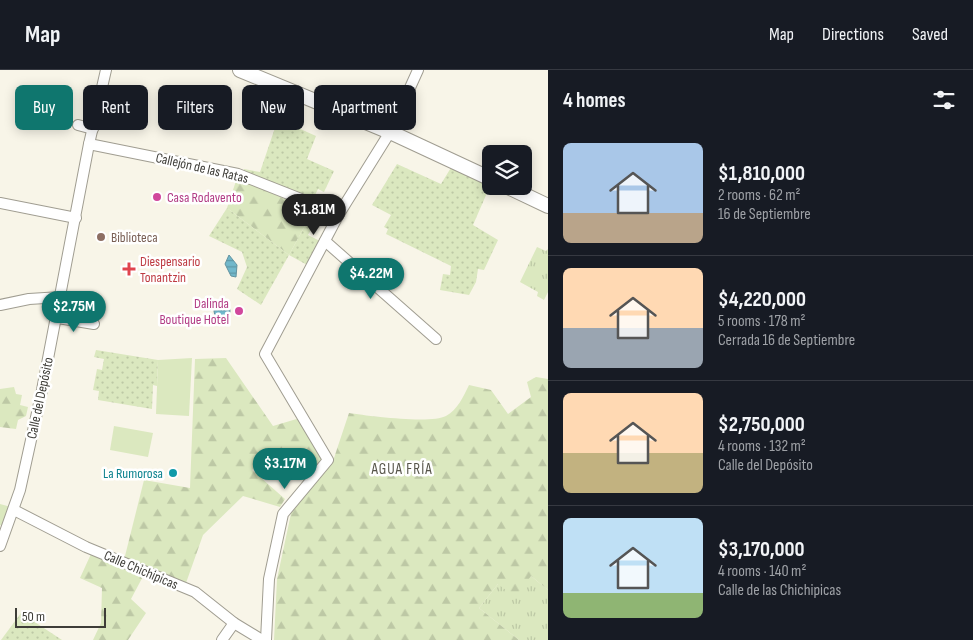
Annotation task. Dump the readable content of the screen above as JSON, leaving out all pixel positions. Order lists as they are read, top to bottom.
{
  "streets": {
    "street": ["Callejón de las Ratas", "Calle del Depósito", "Calle Chichipicas"]
  },
  "crossings": [
    ["Callejón de las Ratas", "Calle del Depósito"],
    ["Calle del Depósito", "Calle Chichipicas"]
  ],
  "districts": ["AGUA FRÍA"],
  "places": {
    "other": [
      "Casa Rodavento",
      "Biblioteca",
      "Dalinda Boutique Hotel",
      "La Rumorosa"
    ],
    "health": ["Diespensario Tonantzin"]
  },
  "scale_bar": "50 m",
  "page": {
    "header": "Map",
    "nav": ["Map", "Directions", "Saved"],
    "heading": "4 homes",
    "chip": [
      "Buy",
      "Rent",
      "Filters",
      "New",
      "Apartment"
    ],
    "list": [
      {
        "name": "$1,810,000",
        "note": "2 rooms · 62 m² · 16 de Septiembre"
      },
      {
        "name": "$4,220,000",
        "note": "5 rooms · 178 m² · Cerrada 16 de Septiembre"
      },
      {
        "name": "$2,750,000",
        "note": "4 rooms · 132 m² · Calle del Depósito"
      },
      {
        "name": "$3,170,000",
        "note": "4 rooms · 140 m² · Calle de las Chichipicas"
      }
    ],
    "price": [
      "$1.81M",
      "$4.22M",
      "$2.75M",
      "$3.17M"
    ],
    "scale": "50 m"
  }
}
